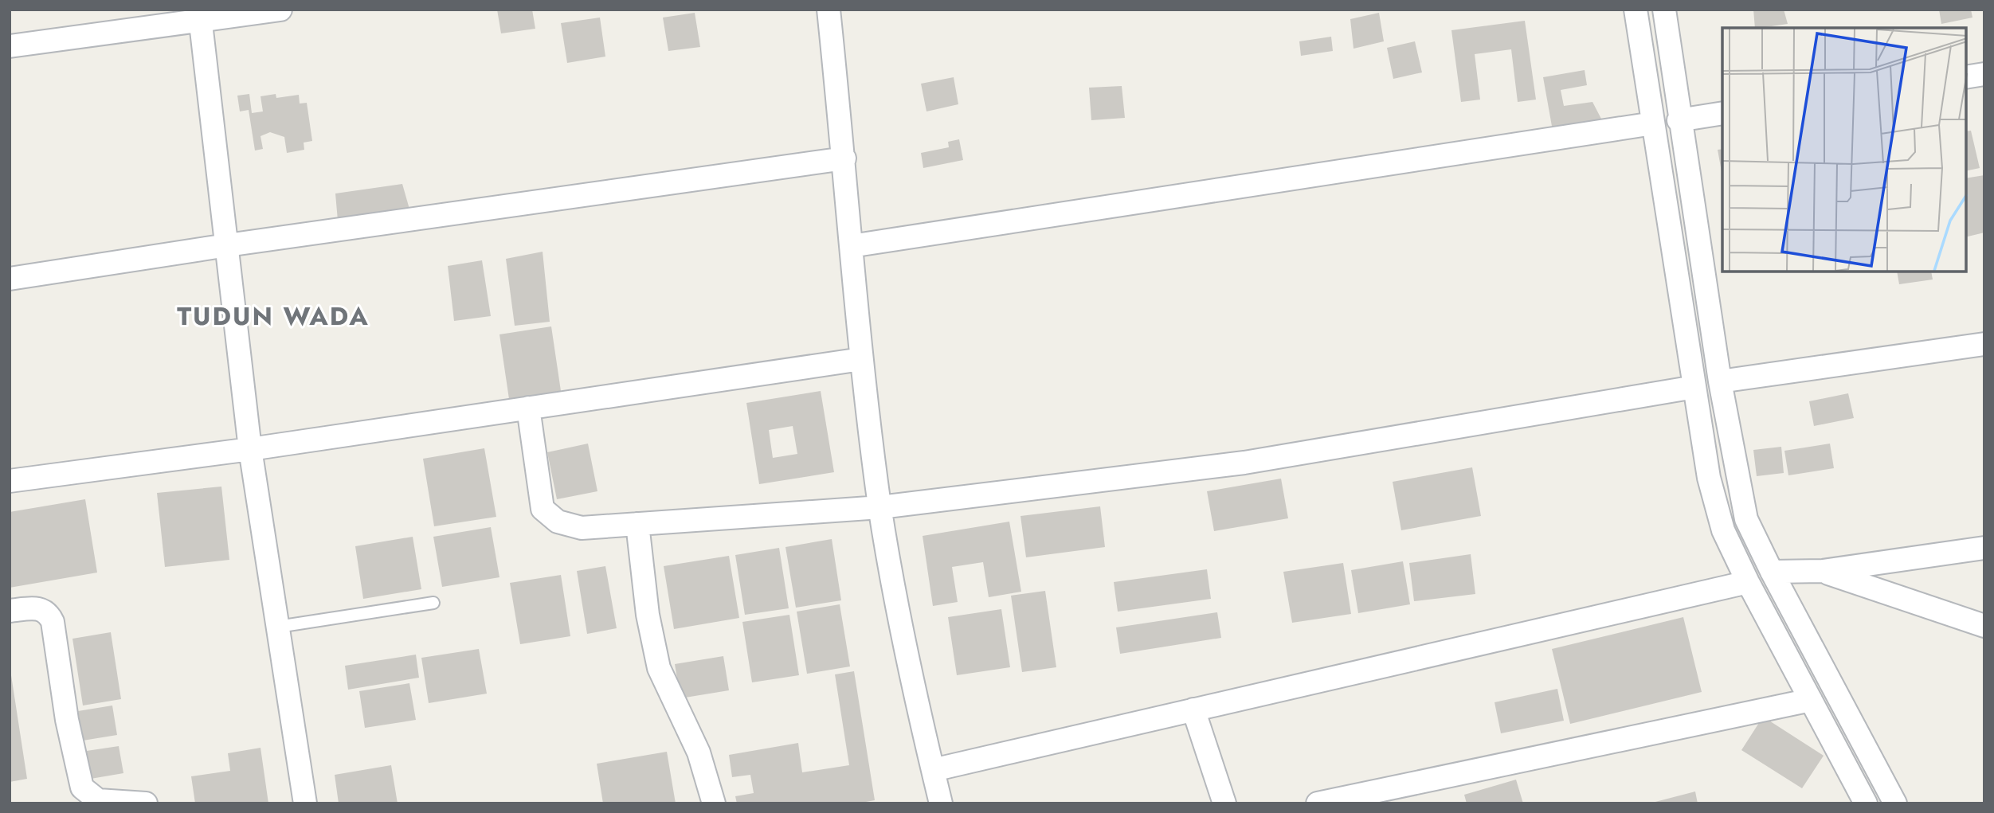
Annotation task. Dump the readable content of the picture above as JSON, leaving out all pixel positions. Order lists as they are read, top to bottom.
{
  "districts": ["TUDUN WADA"]
}
